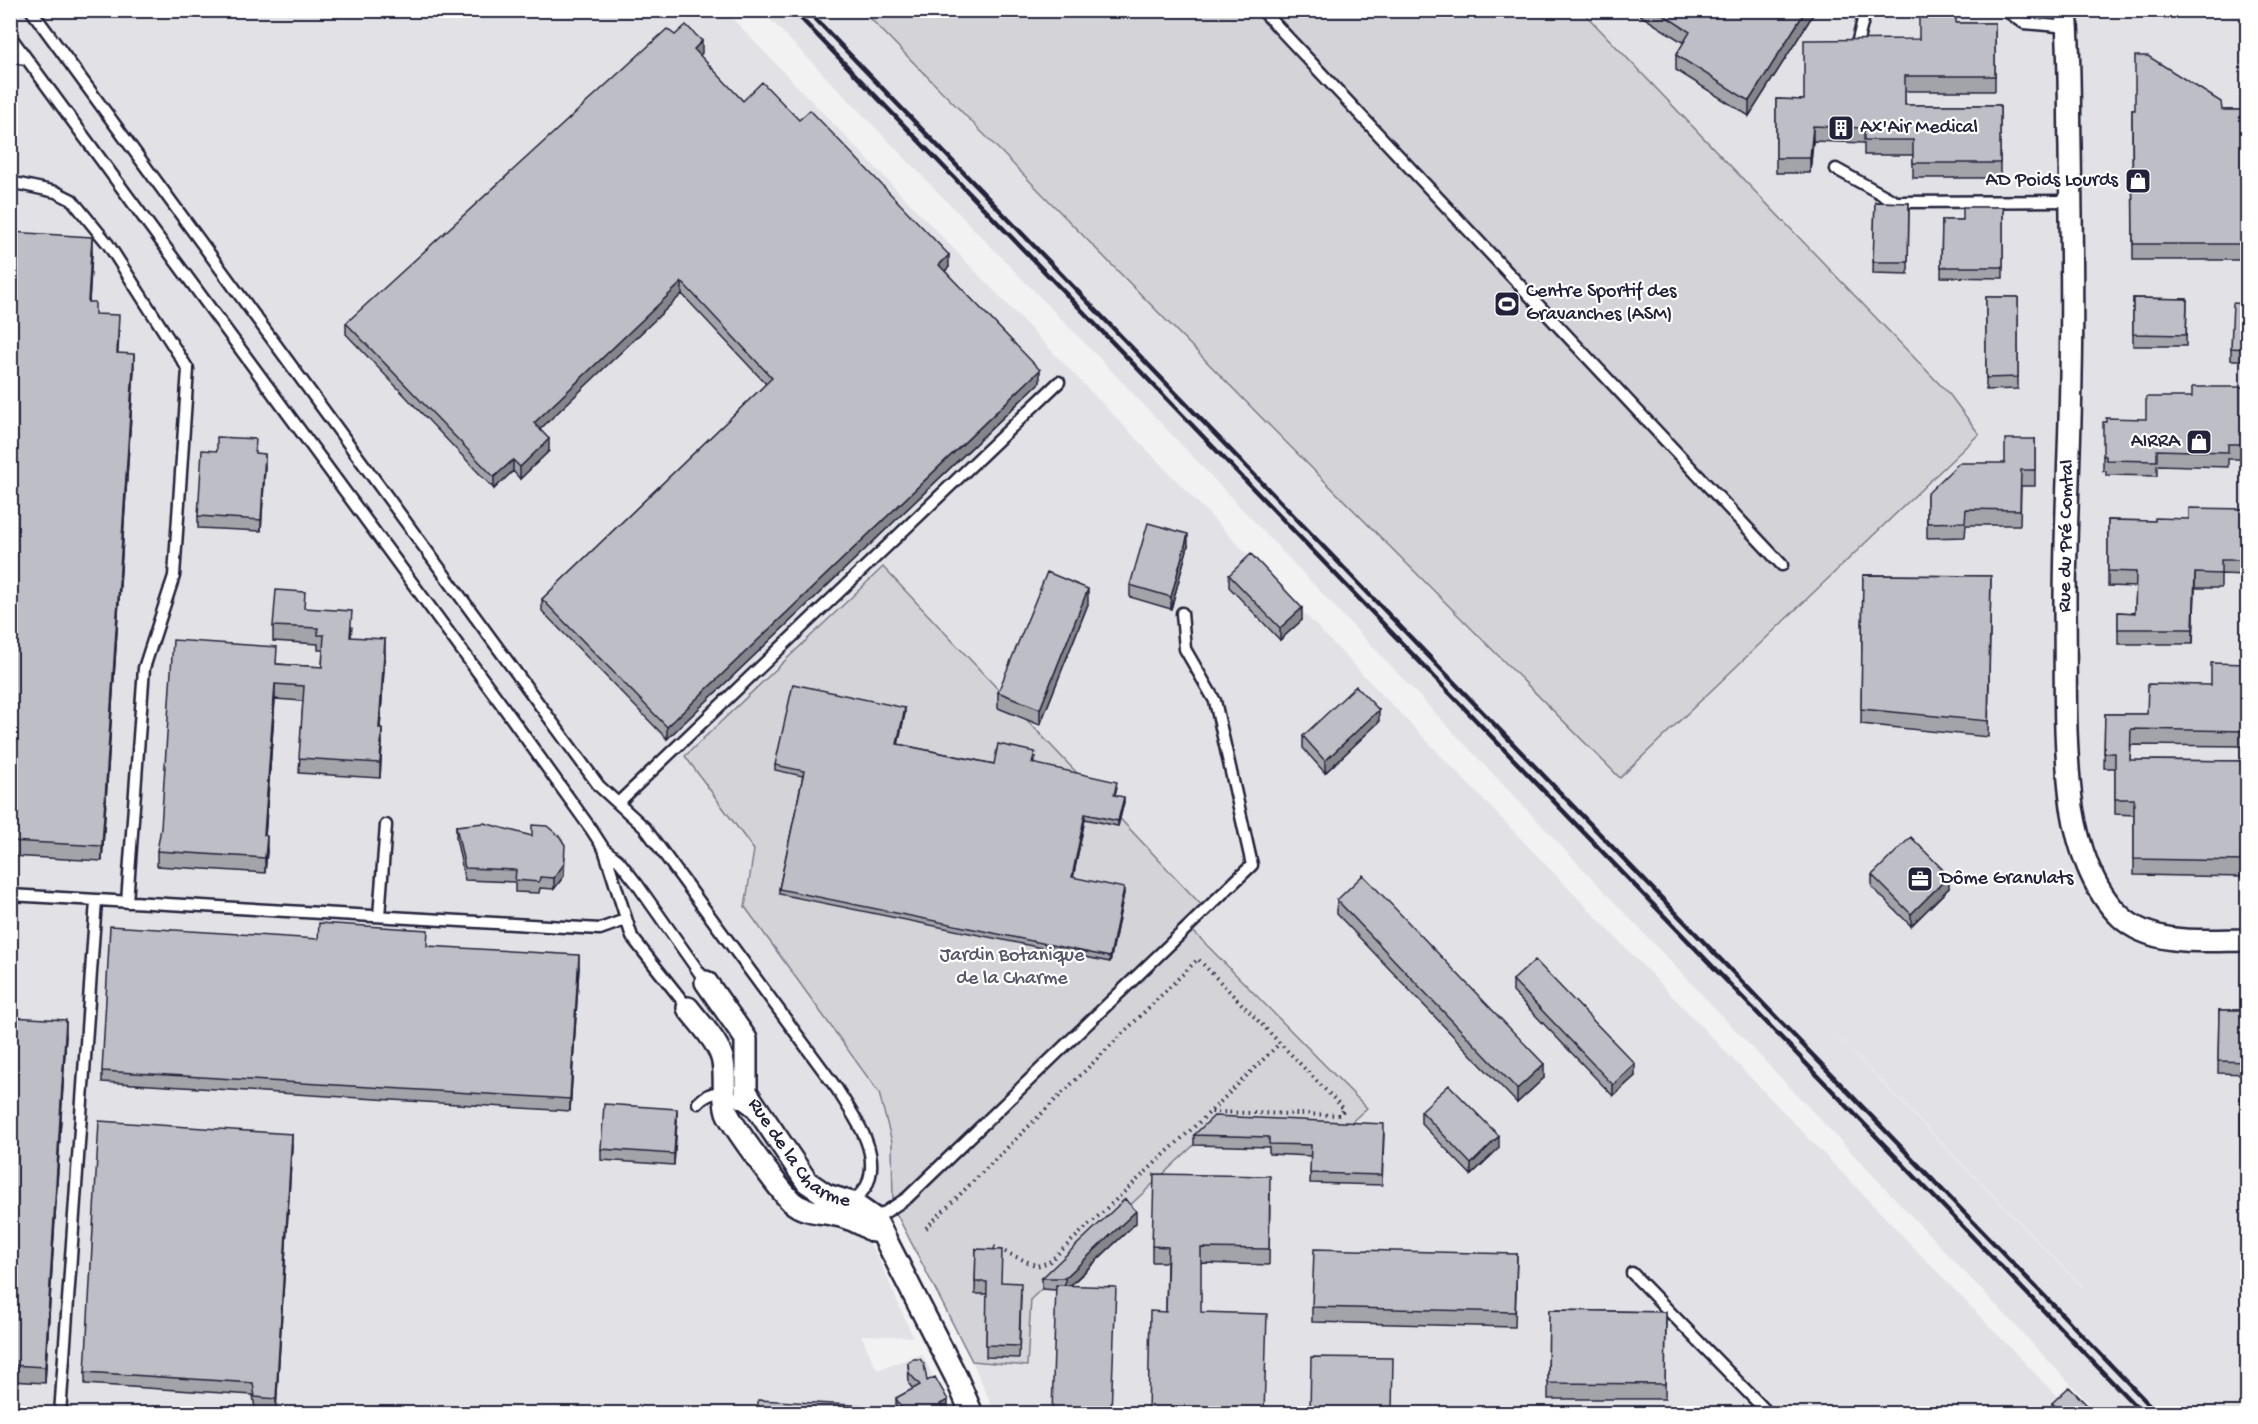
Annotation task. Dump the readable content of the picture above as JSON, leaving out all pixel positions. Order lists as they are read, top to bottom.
{
  "streets": {
    "street": ["Rue du Pré Comtal", "Rue de la Charme"]
  },
  "parks": ["Jardin Botanique de la Charme"],
  "places": {
    "building": ["Ax'Air Medical"],
    "shop": ["AD Poids Lourds", "AIRRA"],
    "sports": ["Centre Sportif des Gravanches (ASM)"],
    "office": ["Dôme Granulats"]
  }
}
